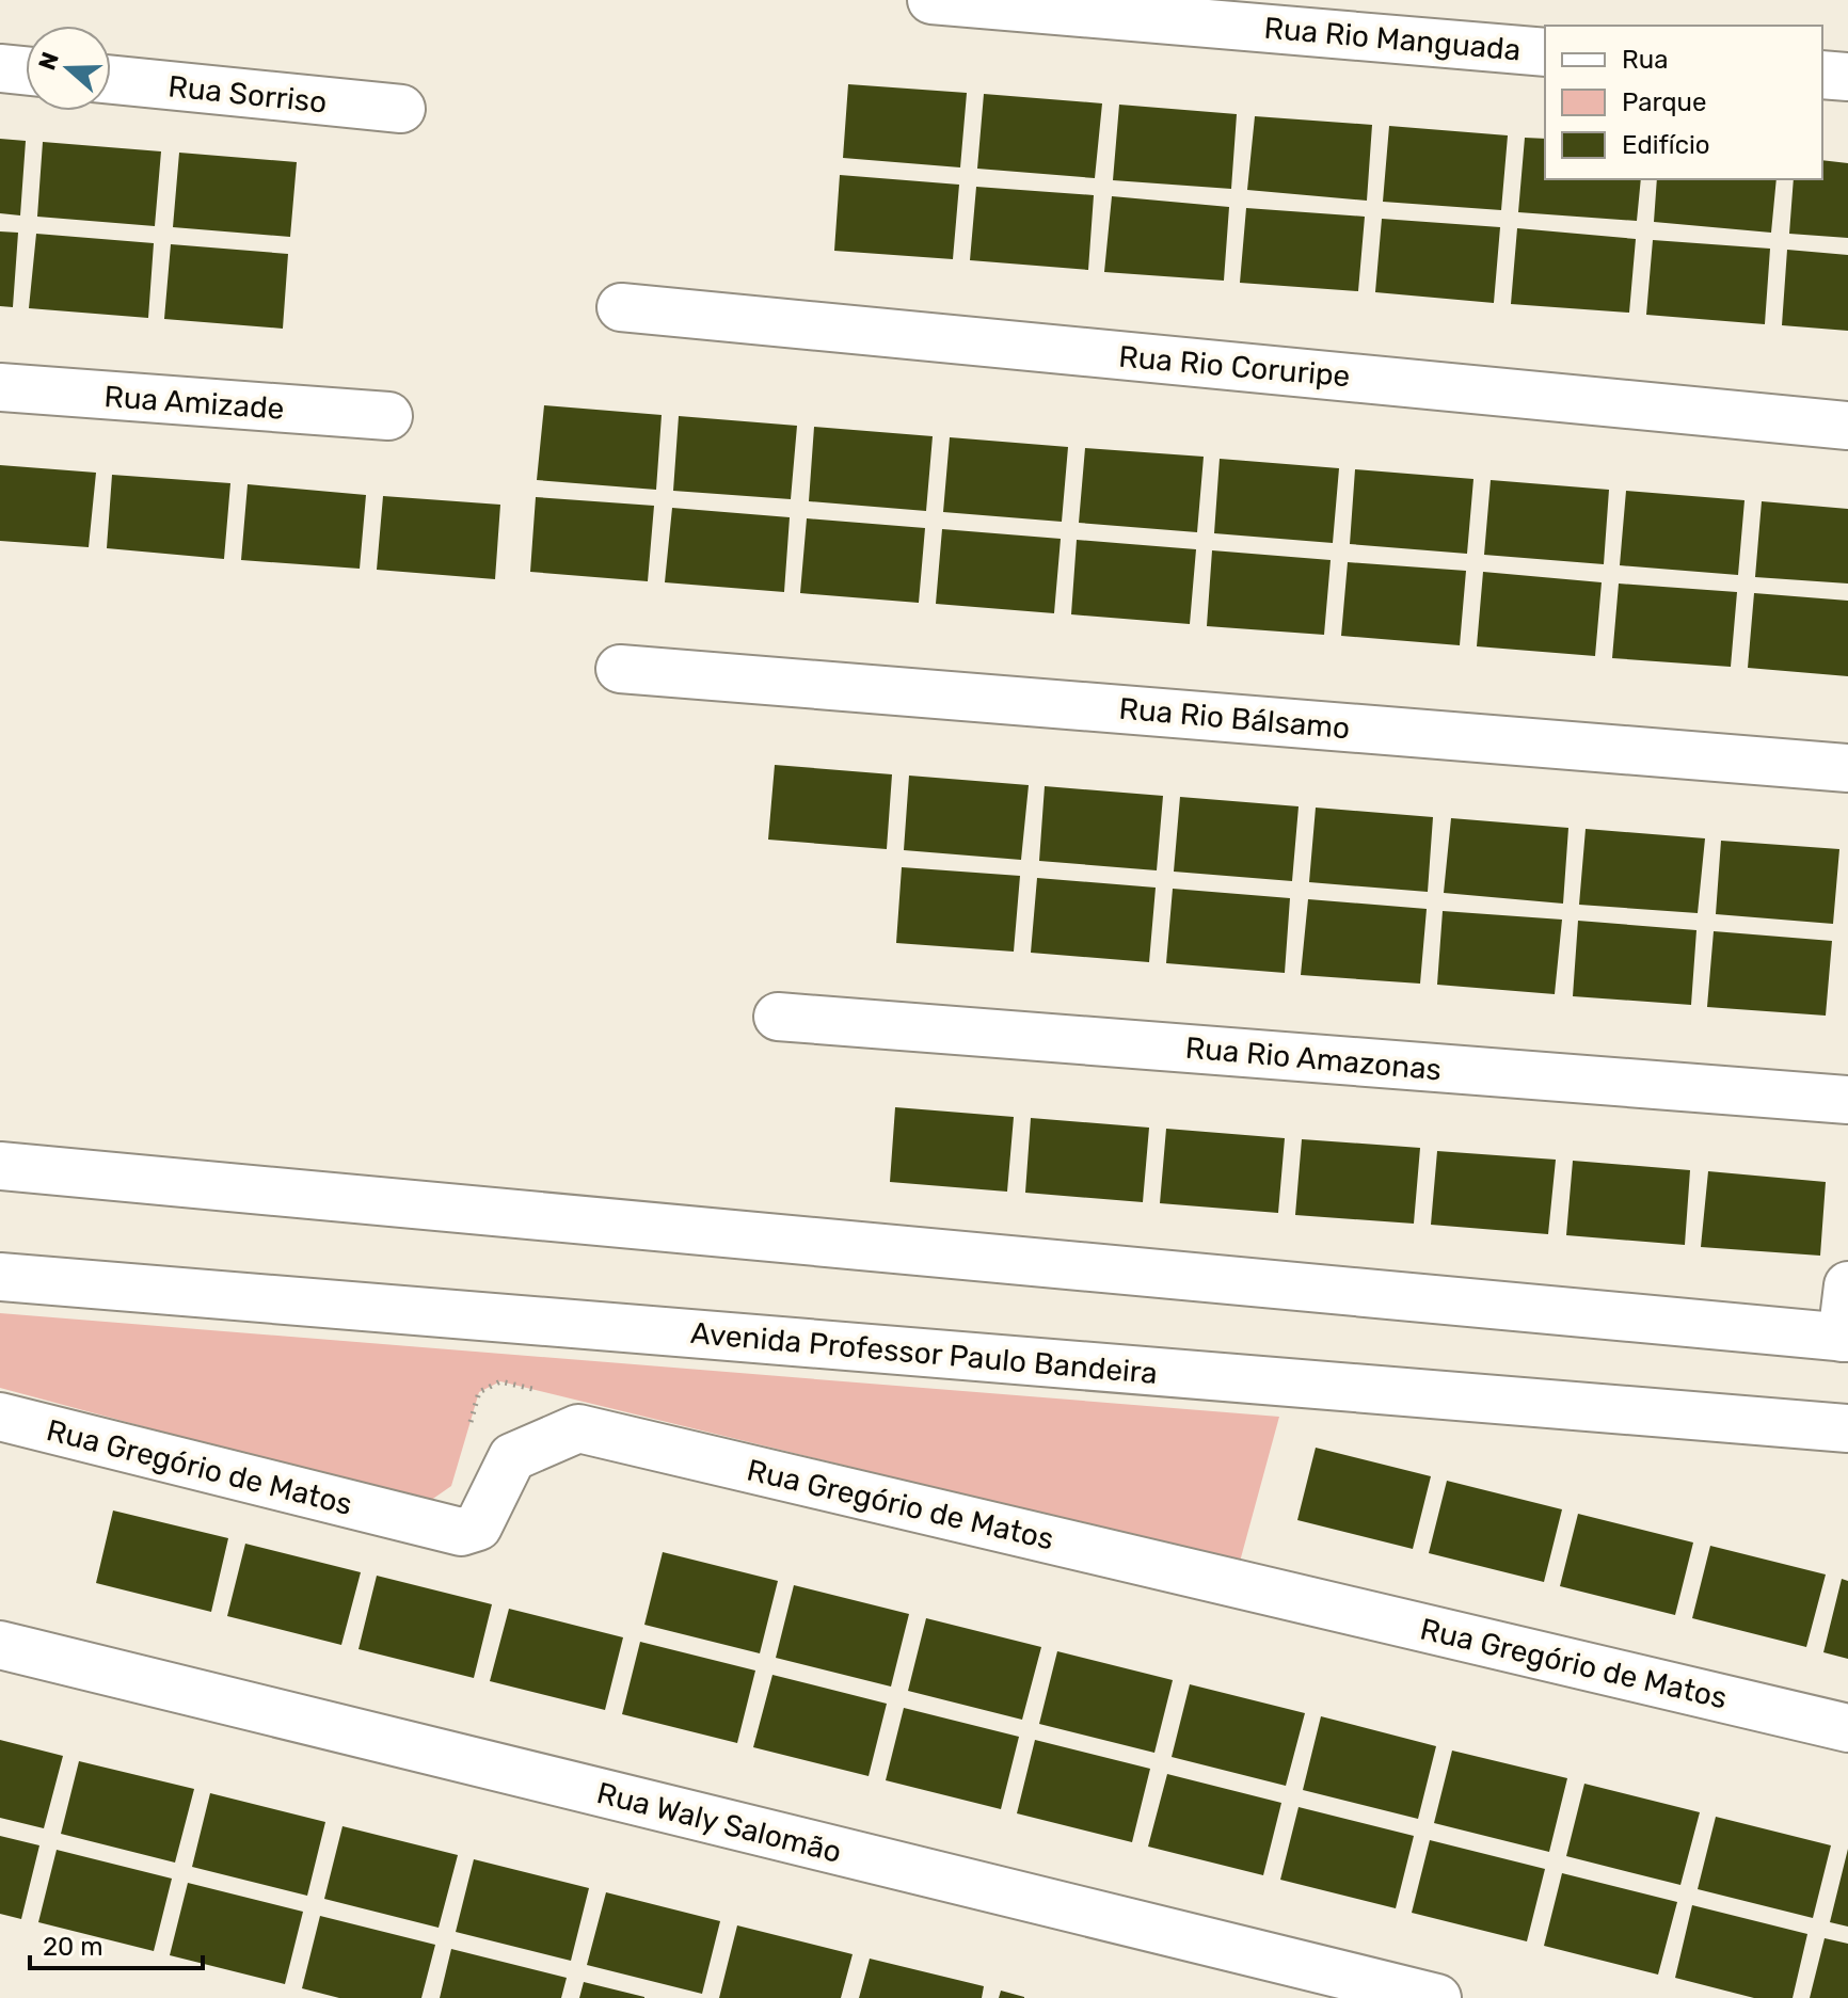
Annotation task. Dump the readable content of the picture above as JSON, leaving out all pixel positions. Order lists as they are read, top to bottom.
{
  "streets": {
    "street": [
      "Rua Rio Manguada",
      "Rua Sorriso",
      "Rua Rio Coruripe",
      "Rua Amizade",
      "Rua Rio Bálsamo",
      "Rua Rio Amazonas",
      "Avenida Professor Paulo Bandeira",
      "Rua Gregório de Matos",
      "Rua Waly Salomão"
    ]
  },
  "legend": ["Rua", "Parque", "Edifício"],
  "scale_bar": "20 m",
  "north": "left"
}
